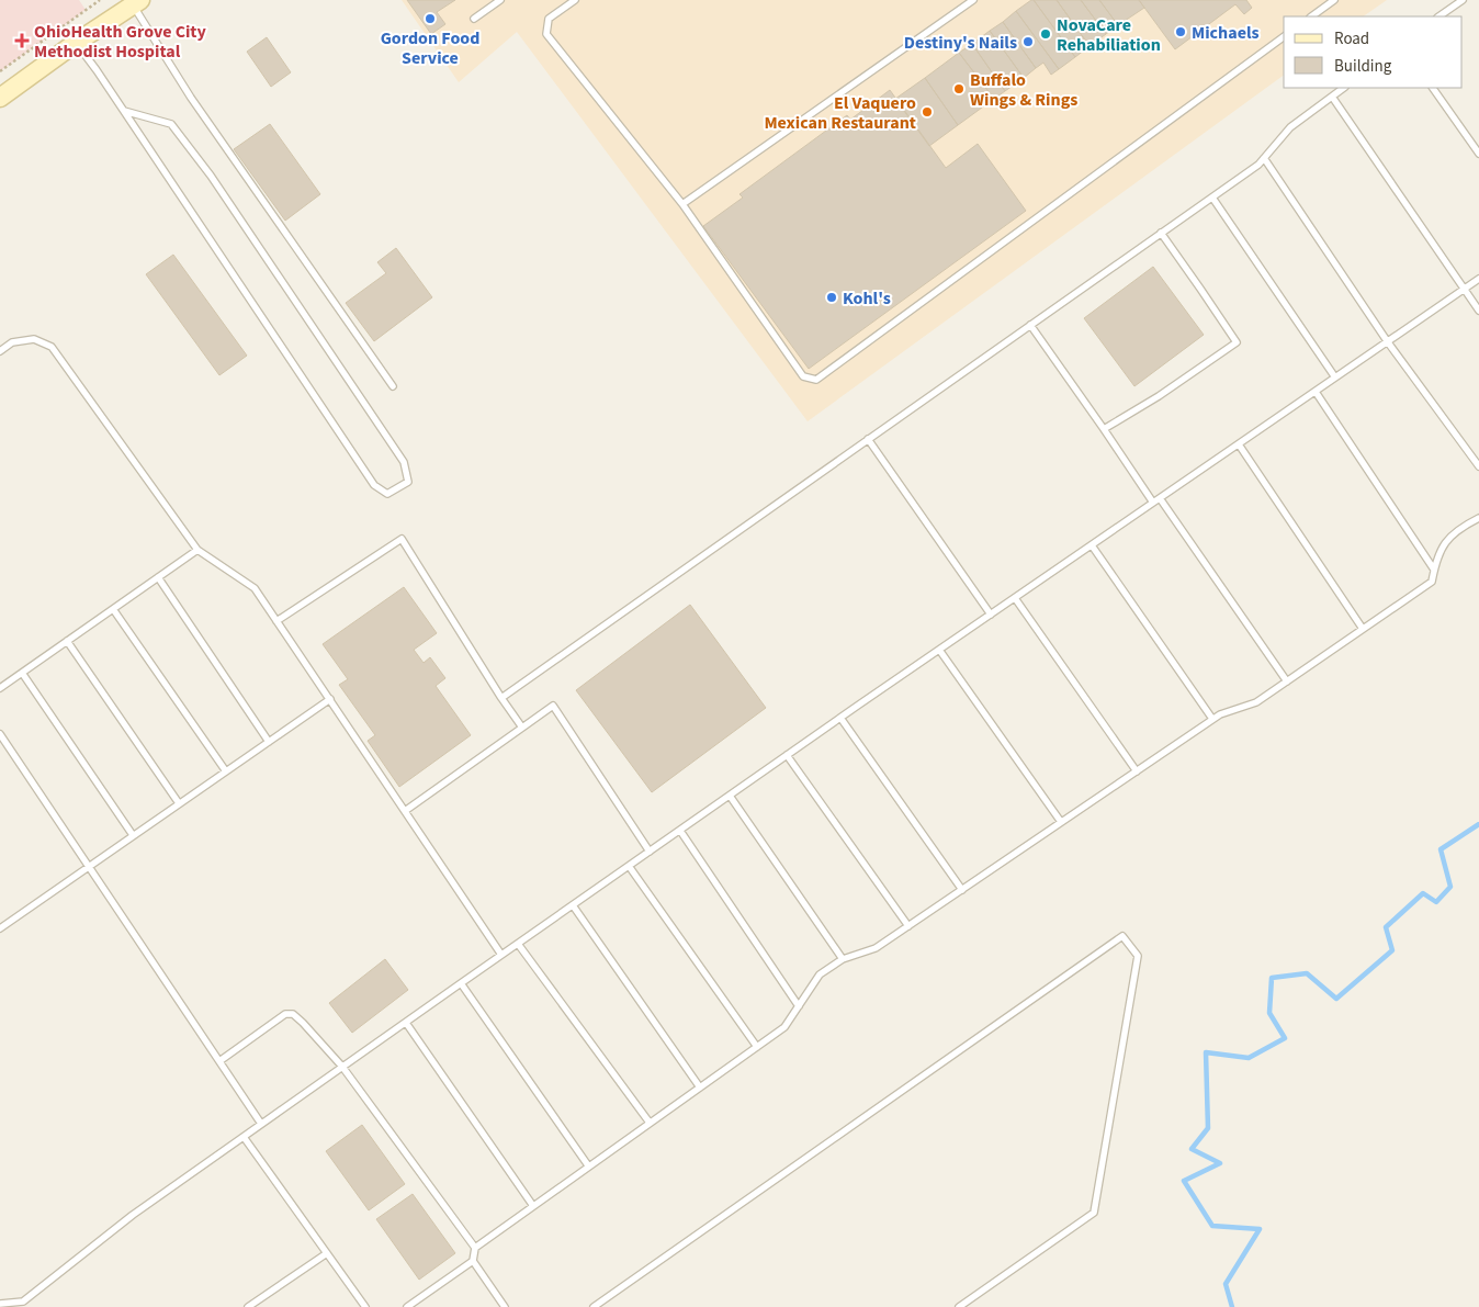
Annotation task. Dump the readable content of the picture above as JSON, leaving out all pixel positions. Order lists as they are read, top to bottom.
{
  "places": {
    "other": [
      "Gordon Food Service",
      "Michaels",
      "NovaCare Rehabiliation",
      "Destiny's Nails",
      "Buffalo Wings & Rings",
      "El Vaquero Mexican Restaurant",
      "Kohl's"
    ],
    "health": ["OhioHealth Grove City Methodist Hospital"]
  },
  "legend": ["Road", "Building"]
}
